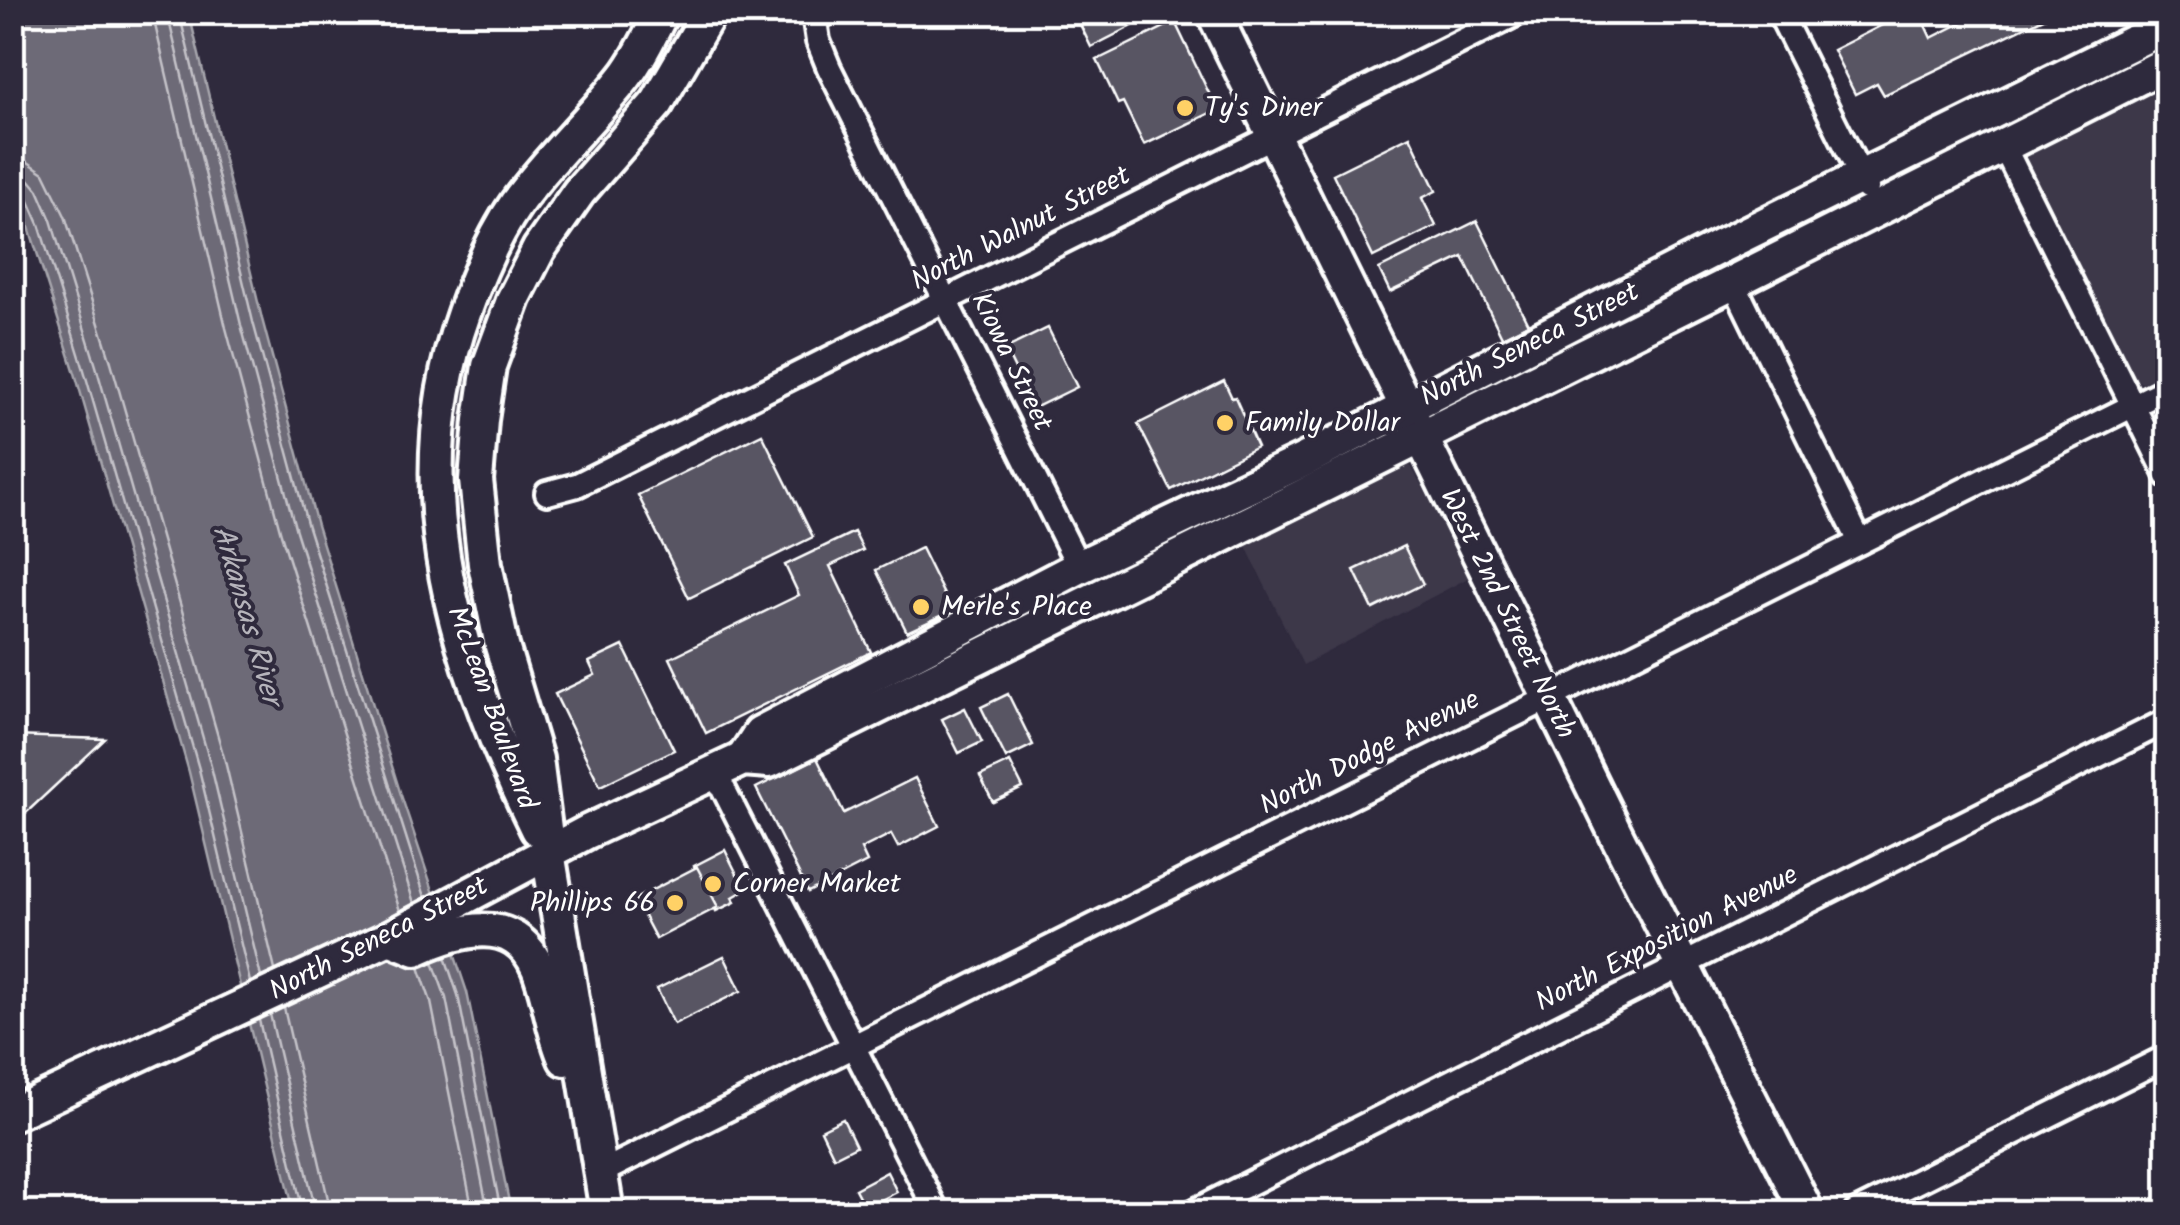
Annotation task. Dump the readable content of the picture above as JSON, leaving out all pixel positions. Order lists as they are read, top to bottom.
{
  "streets": {
    "main road": ["North Seneca Street", "West 2nd Street North", "McLean Boulevard"],
    "street": [
      "North Walnut Street",
      "Kiowa Street",
      "North Dodge Avenue",
      "North Exposition Avenue"
    ]
  },
  "crossings": [
    ["North Walnut Street", "Kiowa Street"],
    ["North Walnut Street", "West 2nd Street North"],
    ["North Seneca Street", "Kiowa Street"],
    ["North Seneca Street", "West 2nd Street North"],
    ["North Seneca Street", "McLean Boulevard"],
    ["West 2nd Street North", "North Dodge Avenue"],
    ["West 2nd Street North", "North Exposition Avenue"]
  ],
  "water": ["Arkansas River"],
  "places": [
    "Ty's Diner",
    "Family Dollar",
    "Merle's Place",
    "Corner Market",
    "Phillips 66"
  ]
}
